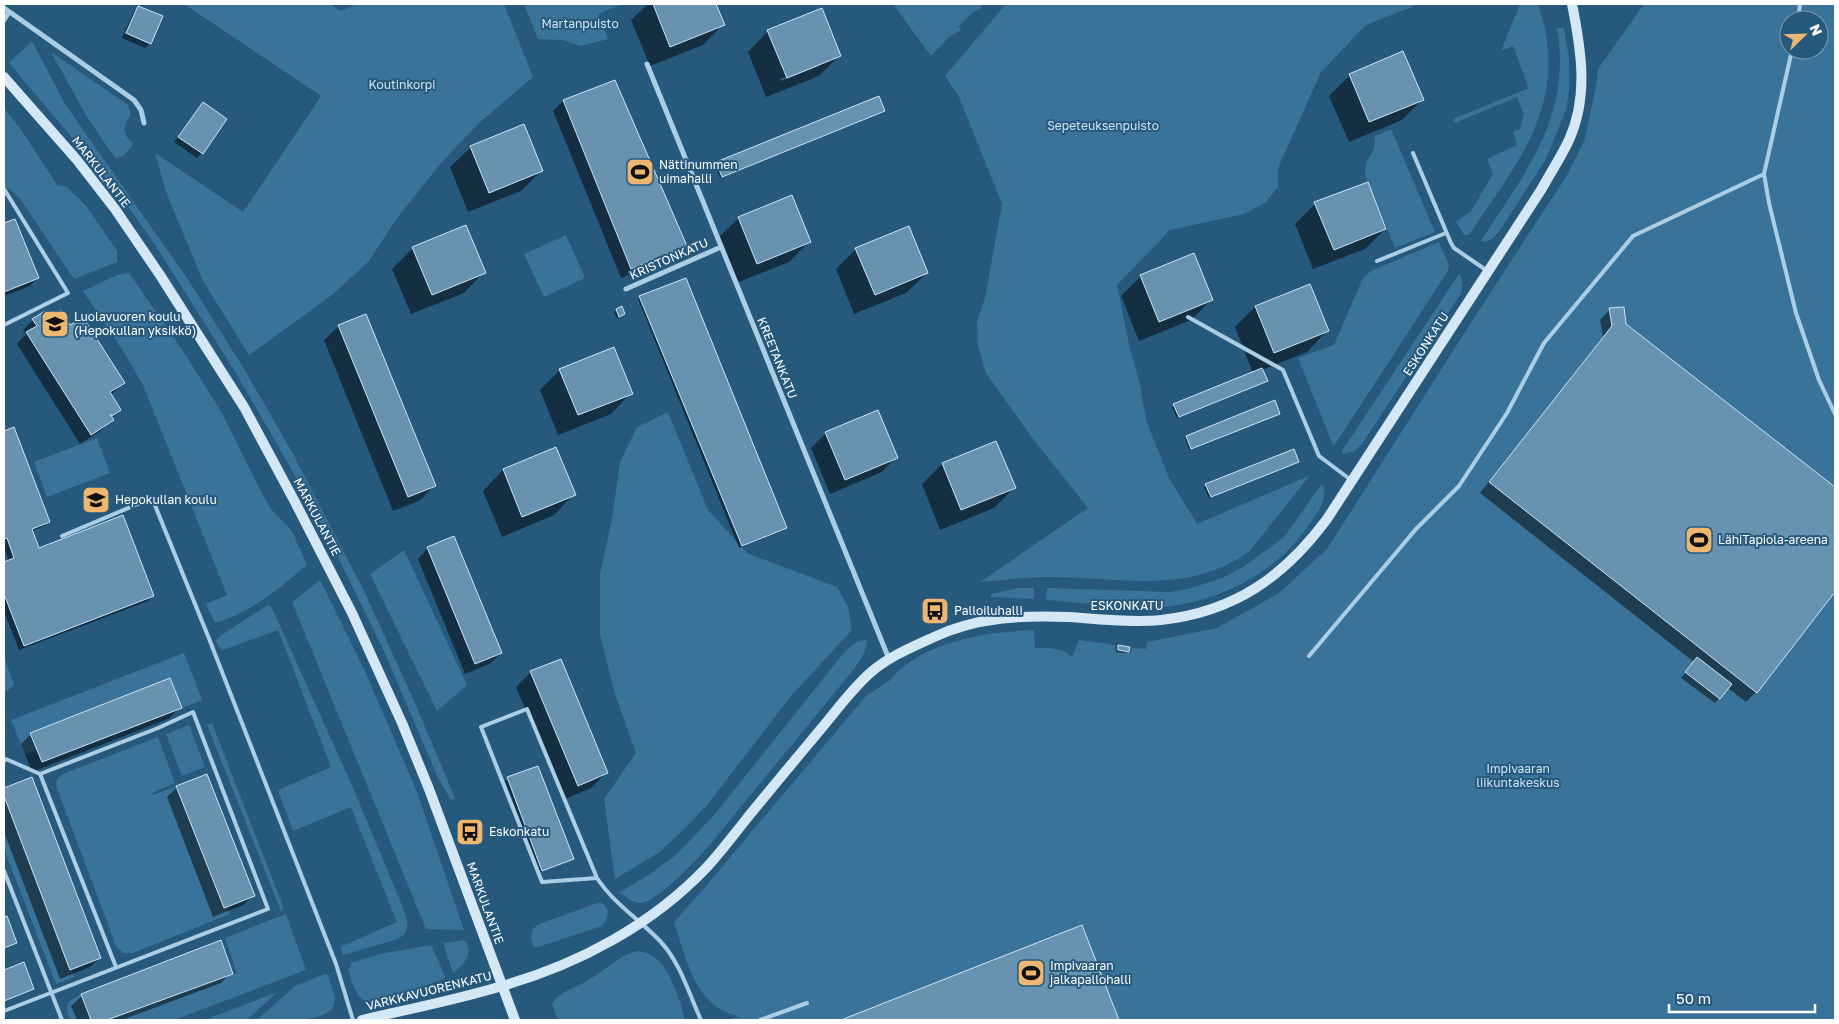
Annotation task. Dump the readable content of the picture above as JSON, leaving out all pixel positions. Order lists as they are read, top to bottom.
{
  "streets": {
    "street": [
      "MARKULANTIE",
      "KRISTONKATU",
      "ESKONKATU",
      "KREETANKATU",
      "VARKKAVUORENKATU"
    ]
  },
  "crossings": [
    ["MARKULANTIE", "ESKONKATU"],
    ["MARKULANTIE", "VARKKAVUORENKATU"],
    ["KRISTONKATU", "KREETANKATU"],
    ["ESKONKATU", "KREETANKATU"],
    ["ESKONKATU", "VARKKAVUORENKATU"]
  ],
  "parks": [
    "Martanpuisto",
    "Koutinkorpi",
    "Sepeteuksenpuisto",
    "Impivaaran liikuntakeskus"
  ],
  "places": {
    "sports": ["Nättinummen uimahalli", "LähiTapiola-areena", "Impivaaran jalkapallohalli"],
    "school or university": ["Luolavuoren koulu (Hepokullan yksikkö)", "Hepokullan koulu"],
    "bus stop": ["Palloiluhalli", "Eskonkatu"]
  },
  "scale_bar": "50 m",
  "north": "top right"
}
